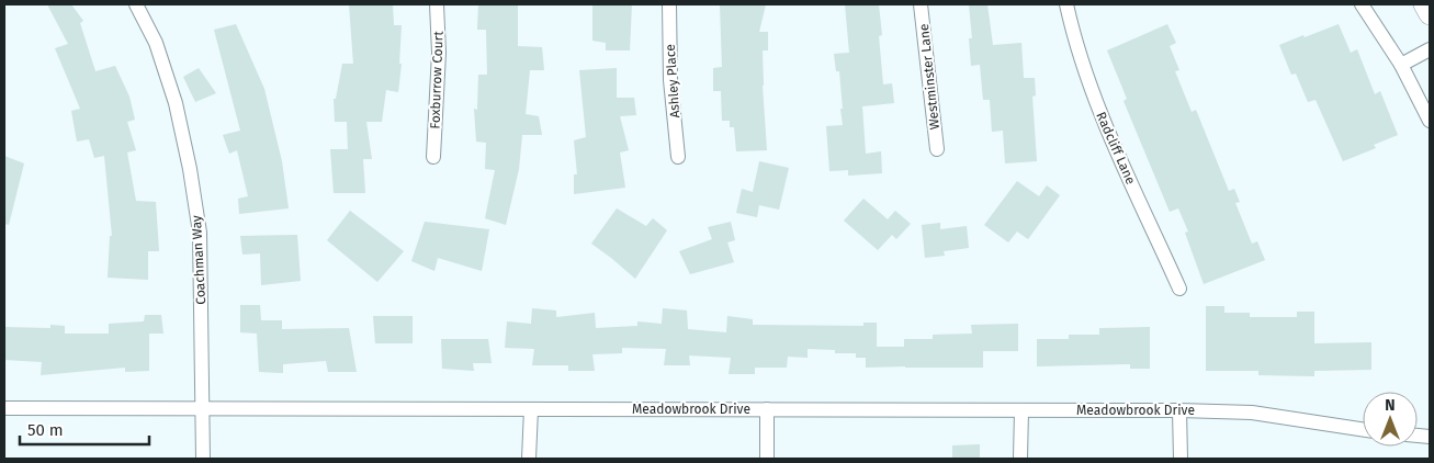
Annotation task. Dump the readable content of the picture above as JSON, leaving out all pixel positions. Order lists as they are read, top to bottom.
{
  "streets": {
    "street": [
      "Westminster Lane",
      "Foxburrow Court",
      "Ashley Place",
      "Radcliff Lane",
      "Coachman Way",
      "Meadowbrook Drive"
    ]
  },
  "crossings": [
    ["Coachman Way", "Meadowbrook Drive"]
  ],
  "scale_bar": "50 m",
  "north": "top"
}
